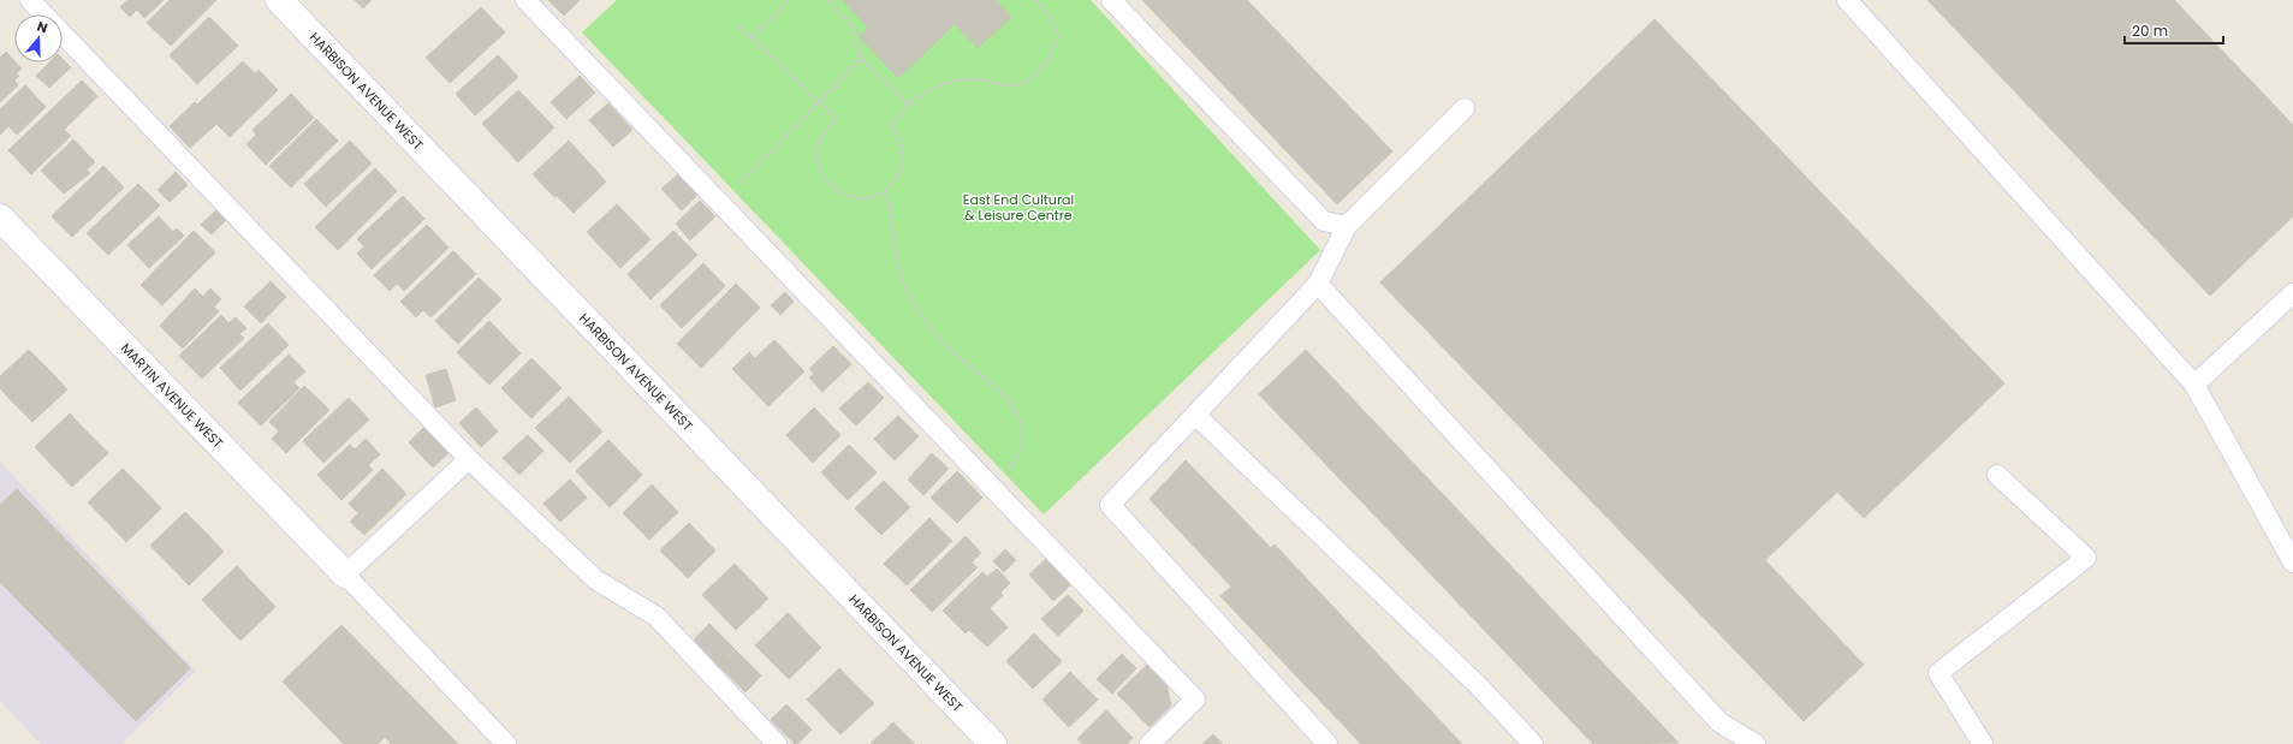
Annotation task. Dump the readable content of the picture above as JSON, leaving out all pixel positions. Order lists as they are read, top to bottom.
{
  "streets": {
    "street": ["HARBISON AVENUE WEST", "MARTIN AVENUE WEST"]
  },
  "parks": ["East End Cultural & Leisure Centre"],
  "scale_bar": "20 m",
  "north": "top"
}
